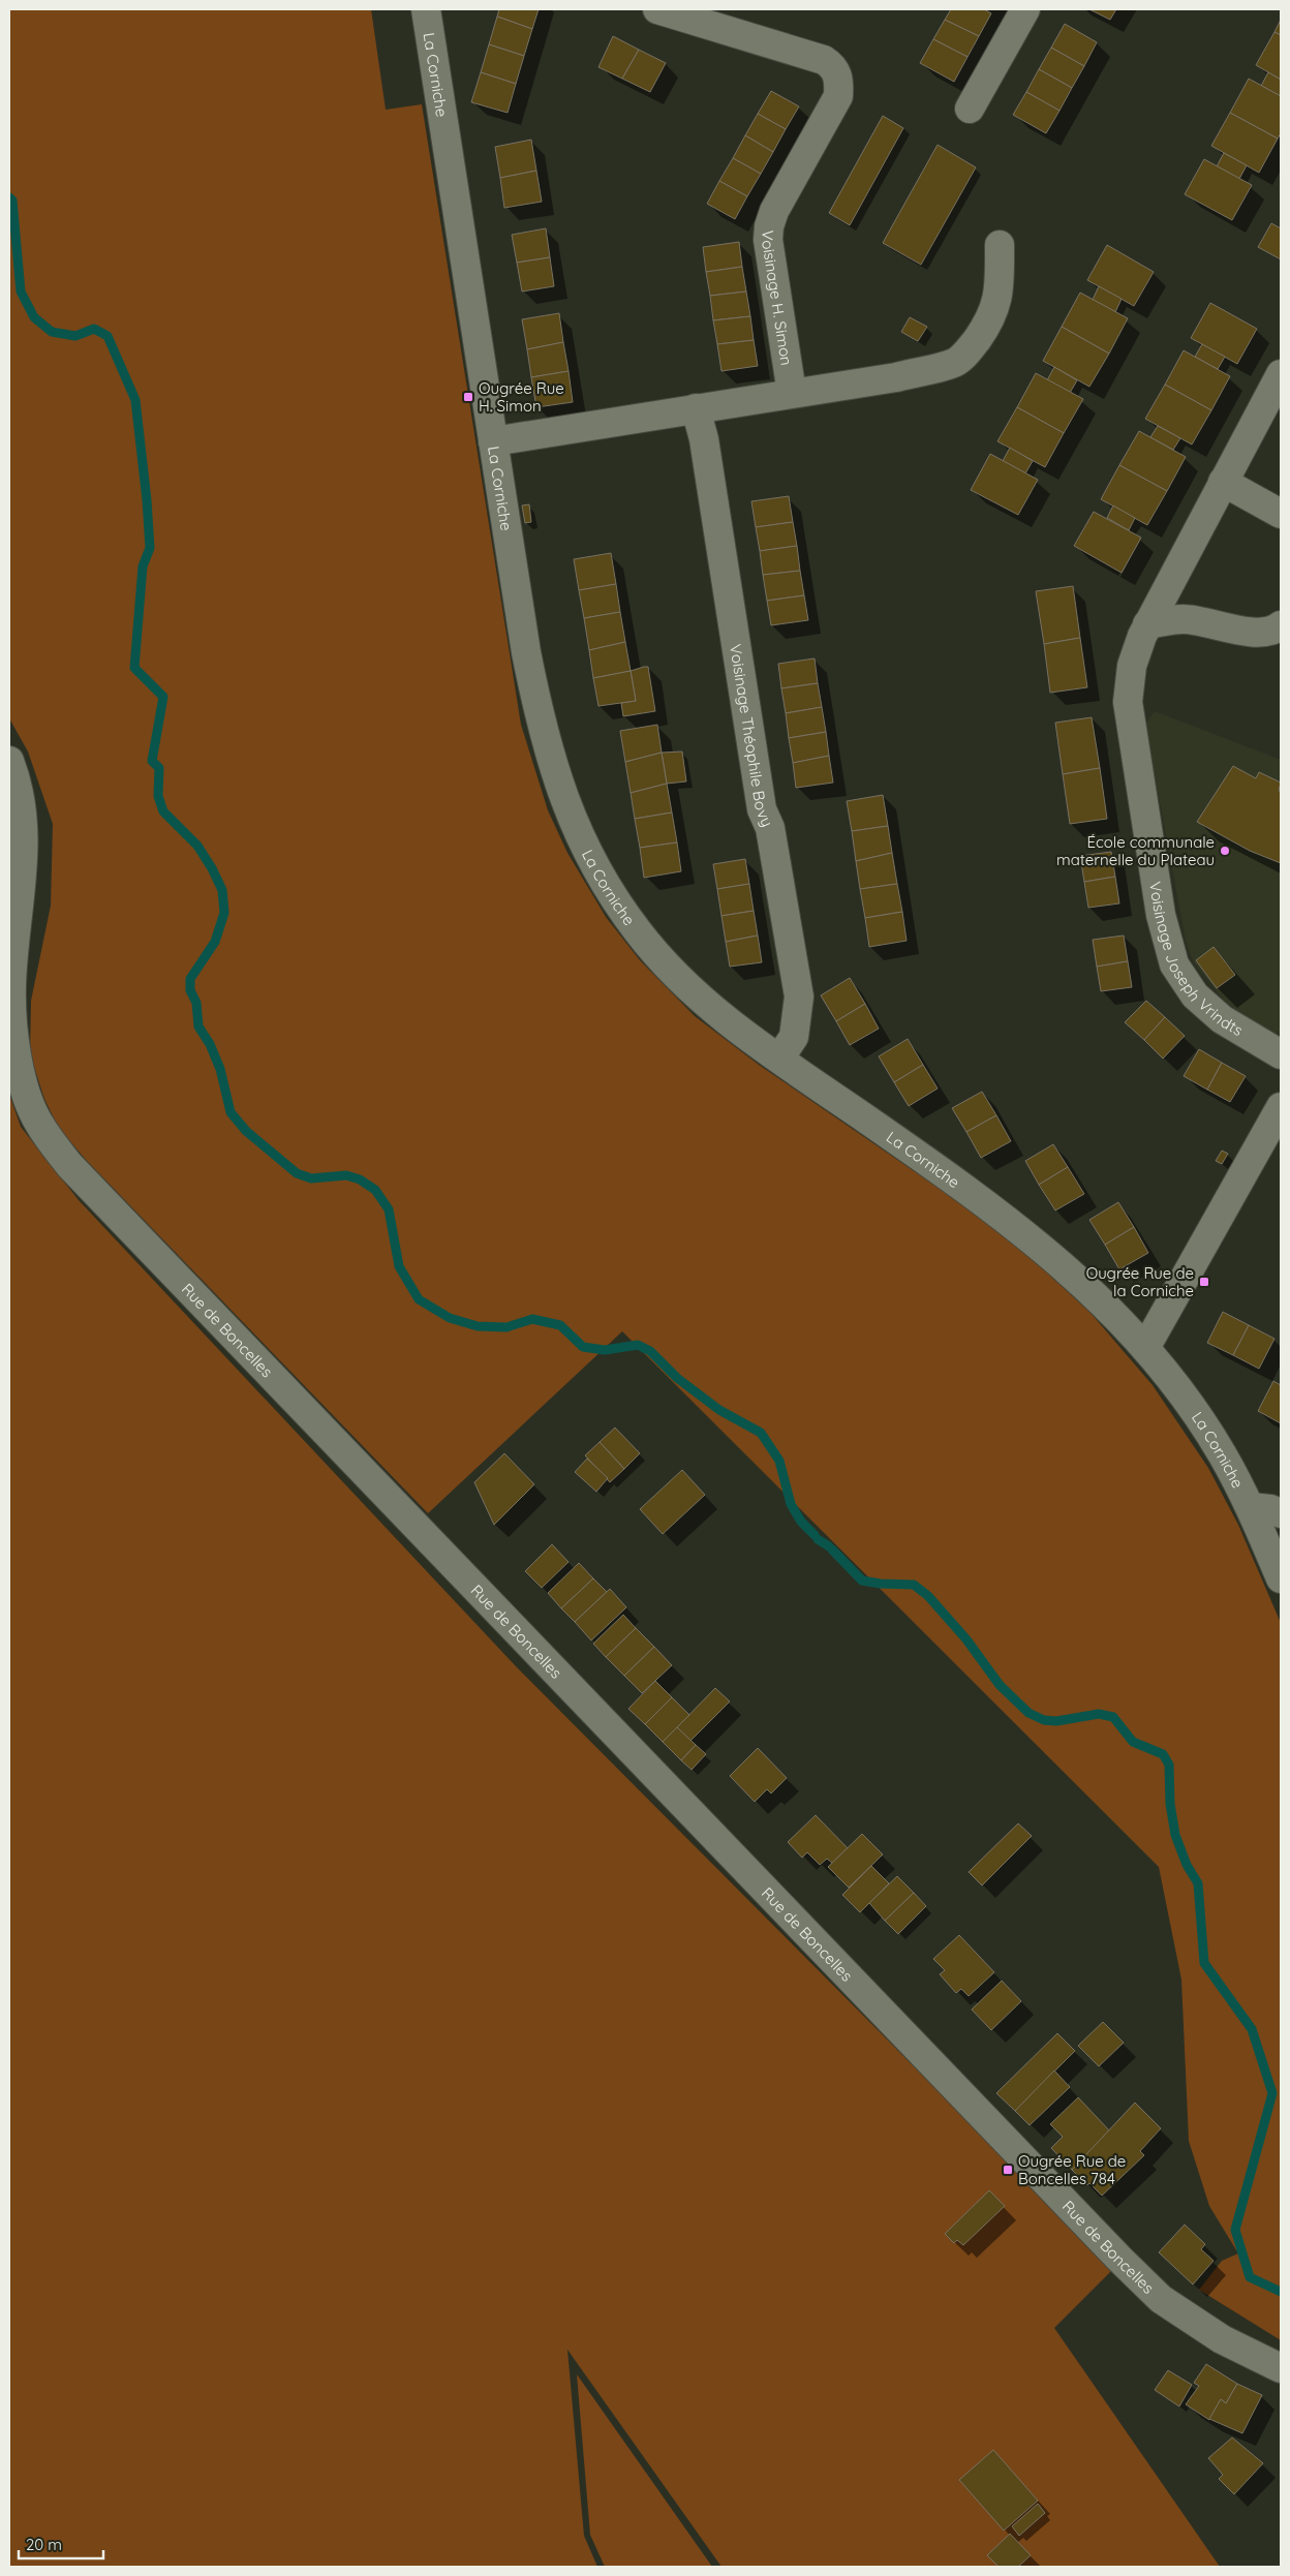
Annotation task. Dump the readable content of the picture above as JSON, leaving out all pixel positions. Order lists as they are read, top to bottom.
{
  "streets": {
    "street": [
      "La Corniche",
      "Voisinage H. Simon",
      "Voisinage Théophile Bovy",
      "Voisinage Joseph Vrindts",
      "Rue de Boncelles"
    ]
  },
  "crossings": [
    ["La Corniche", "Voisinage Théophile Bovy"]
  ],
  "places": {
    "transit": ["Ougrée Rue H. Simon", "Ougrée Rue de la Corniche", "Ougrée Rue de Boncelles 784"],
    "other": ["École communale maternelle du Plateau"]
  },
  "scale_bar": "20 m"
}
